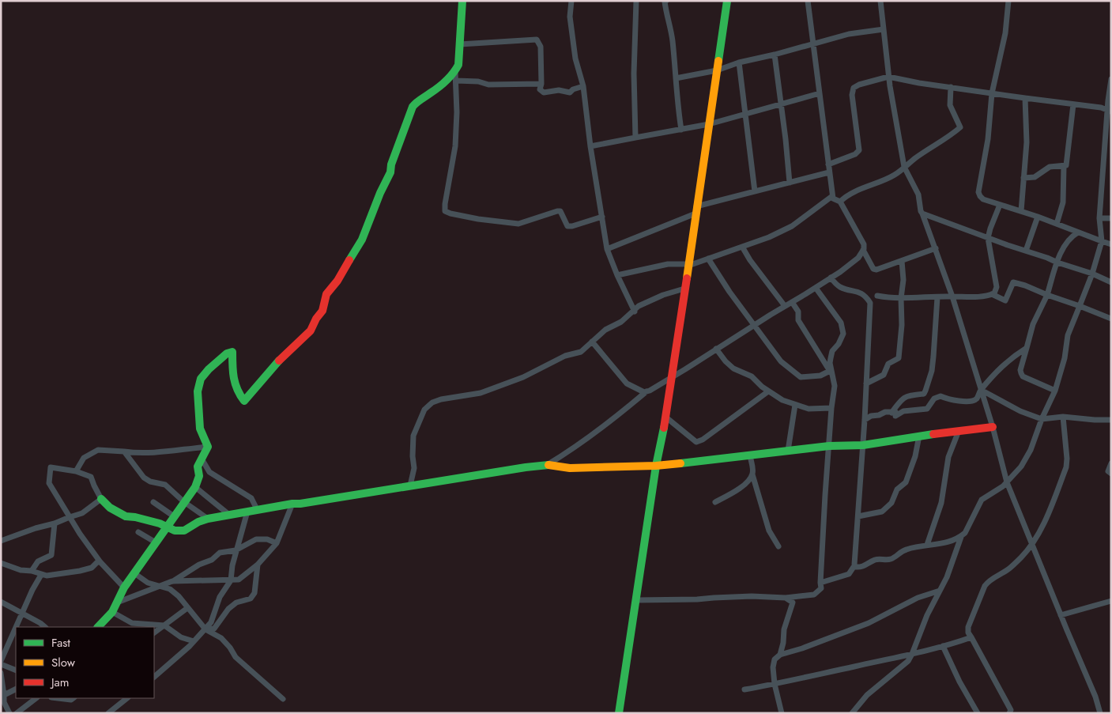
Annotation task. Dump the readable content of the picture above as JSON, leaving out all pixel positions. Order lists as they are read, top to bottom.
{
  "legend": ["Fast", "Slow", "Jam"]
}
